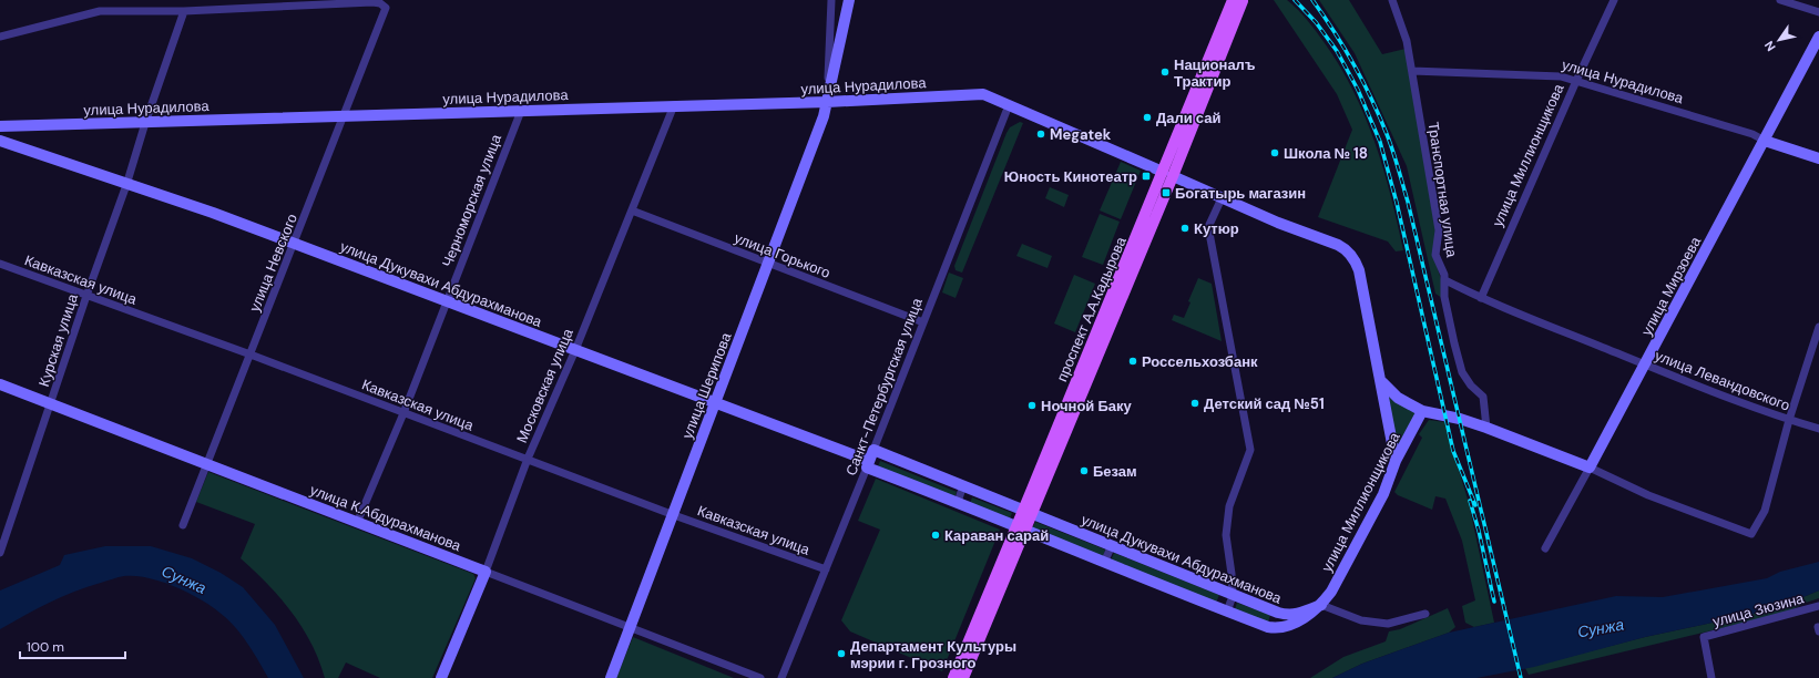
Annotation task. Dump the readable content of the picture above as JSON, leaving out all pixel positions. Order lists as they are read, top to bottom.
{
  "streets": {
    "main road": ["проспект А.А.Кадырова"],
    "street": [
      "улица Нурадилова",
      "улица Миллионщикова",
      "Транспортная улица",
      "Черноморская улица",
      "улица Горького",
      "улица Невского",
      "Кавказская улица",
      "улица Дукувахи Абдурахманова",
      "улица Мирзоева",
      "Курская улица",
      "улица Левандовского",
      "Московская улица",
      "улица Шерипова",
      "Санкт-Петербургская улица",
      "улица К.Абдурахманова",
      "улица Зюзина"
    ]
  },
  "crossings": [
    ["улица Нурадилова", "улица Миллионщикова"],
    ["улица Нурадилова", "Транспортная улица"],
    ["улица Нурадилова", "Черноморская улица"],
    ["улица Нурадилова", "улица Невского"],
    ["улица Нурадилова", "улица Мирзоева"],
    ["улица Нурадилова", "проспект А.А.Кадырова"],
    ["улица Нурадилова", "Курская улица"],
    ["улица Нурадилова", "Московская улица"],
    ["улица Нурадилова", "улица Шерипова"],
    ["улица Нурадилова", "Санкт-Петербургская улица"],
    ["улица Миллионщикова", "улица Дукувахи Абдурахманова"],
    ["улица Миллионщикова", "улица Левандовского"],
    ["Транспортная улица", "улица Левандовского"],
    ["Черноморская улица", "Кавказская улица"],
    ["Черноморская улица", "улица Дукувахи Абдурахманова"],
    ["Черноморская улица", "улица К.Абдурахманова"],
    ["улица Горького", "Московская улица"],
    ["улица Горького", "улица Шерипова"],
    ["улица Горького", "Санкт-Петербургская улица"],
    ["улица Невского", "Кавказская улица"],
    ["улица Невского", "улица Дукувахи Абдурахманова"],
    ["улица Невского", "улица К.Абдурахманова"],
    ["Кавказская улица", "Курская улица"],
    ["Кавказская улица", "Московская улица"],
    ["Кавказская улица", "улица Шерипова"],
    ["Кавказская улица", "Санкт-Петербургская улица"],
    ["улица Дукувахи Абдурахманова", "проспект А.А.Кадырова"],
    ["улица Дукувахи Абдурахманова", "Курская улица"],
    ["улица Дукувахи Абдурахманова", "Московская улица"],
    ["улица Дукувахи Абдурахманова", "улица Шерипова"],
    ["улица Дукувахи Абдурахманова", "Санкт-Петербургская улица"],
    ["улица Мирзоева", "улица Левандовского"],
    ["Курская улица", "улица К.Абдурахманова"],
    ["Московская улица", "улица К.Абдурахманова"],
    ["улица Шерипова", "улица К.Абдурахманова"]
  ],
  "water": ["Сунжа"],
  "places": {
    "other": [
      "Националъ Трактир",
      "Дали сай",
      "Megatek",
      "Школа № 18",
      "Кутюр",
      "Россельхозбанк",
      "Детский сад №51",
      "Ночной Баку",
      "Безам",
      "Караван сарай",
      "Департамент Культуры мэрии г. Грозного"
    ],
    "transit": ["Юность Кинотеатр", "Богатырь магазин"]
  },
  "scale_bar": "100 m",
  "north": "bottom left"
}
